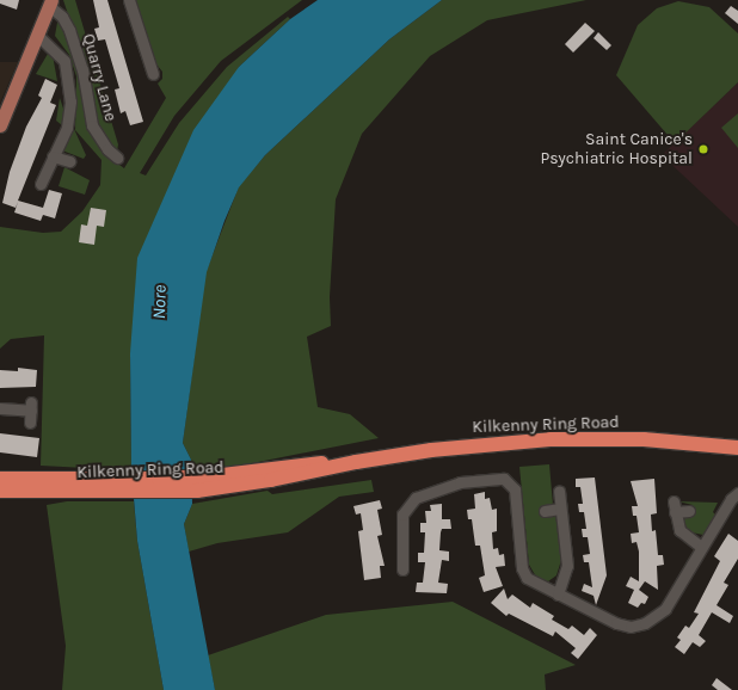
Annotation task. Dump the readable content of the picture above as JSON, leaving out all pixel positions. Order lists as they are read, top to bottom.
{
  "streets": {
    "highway": ["Kilkenny Ring Road"],
    "street": ["Quarry Lane"]
  },
  "water": ["Nore"],
  "places": ["Saint Canice's Psychiatric Hospital"]
}
